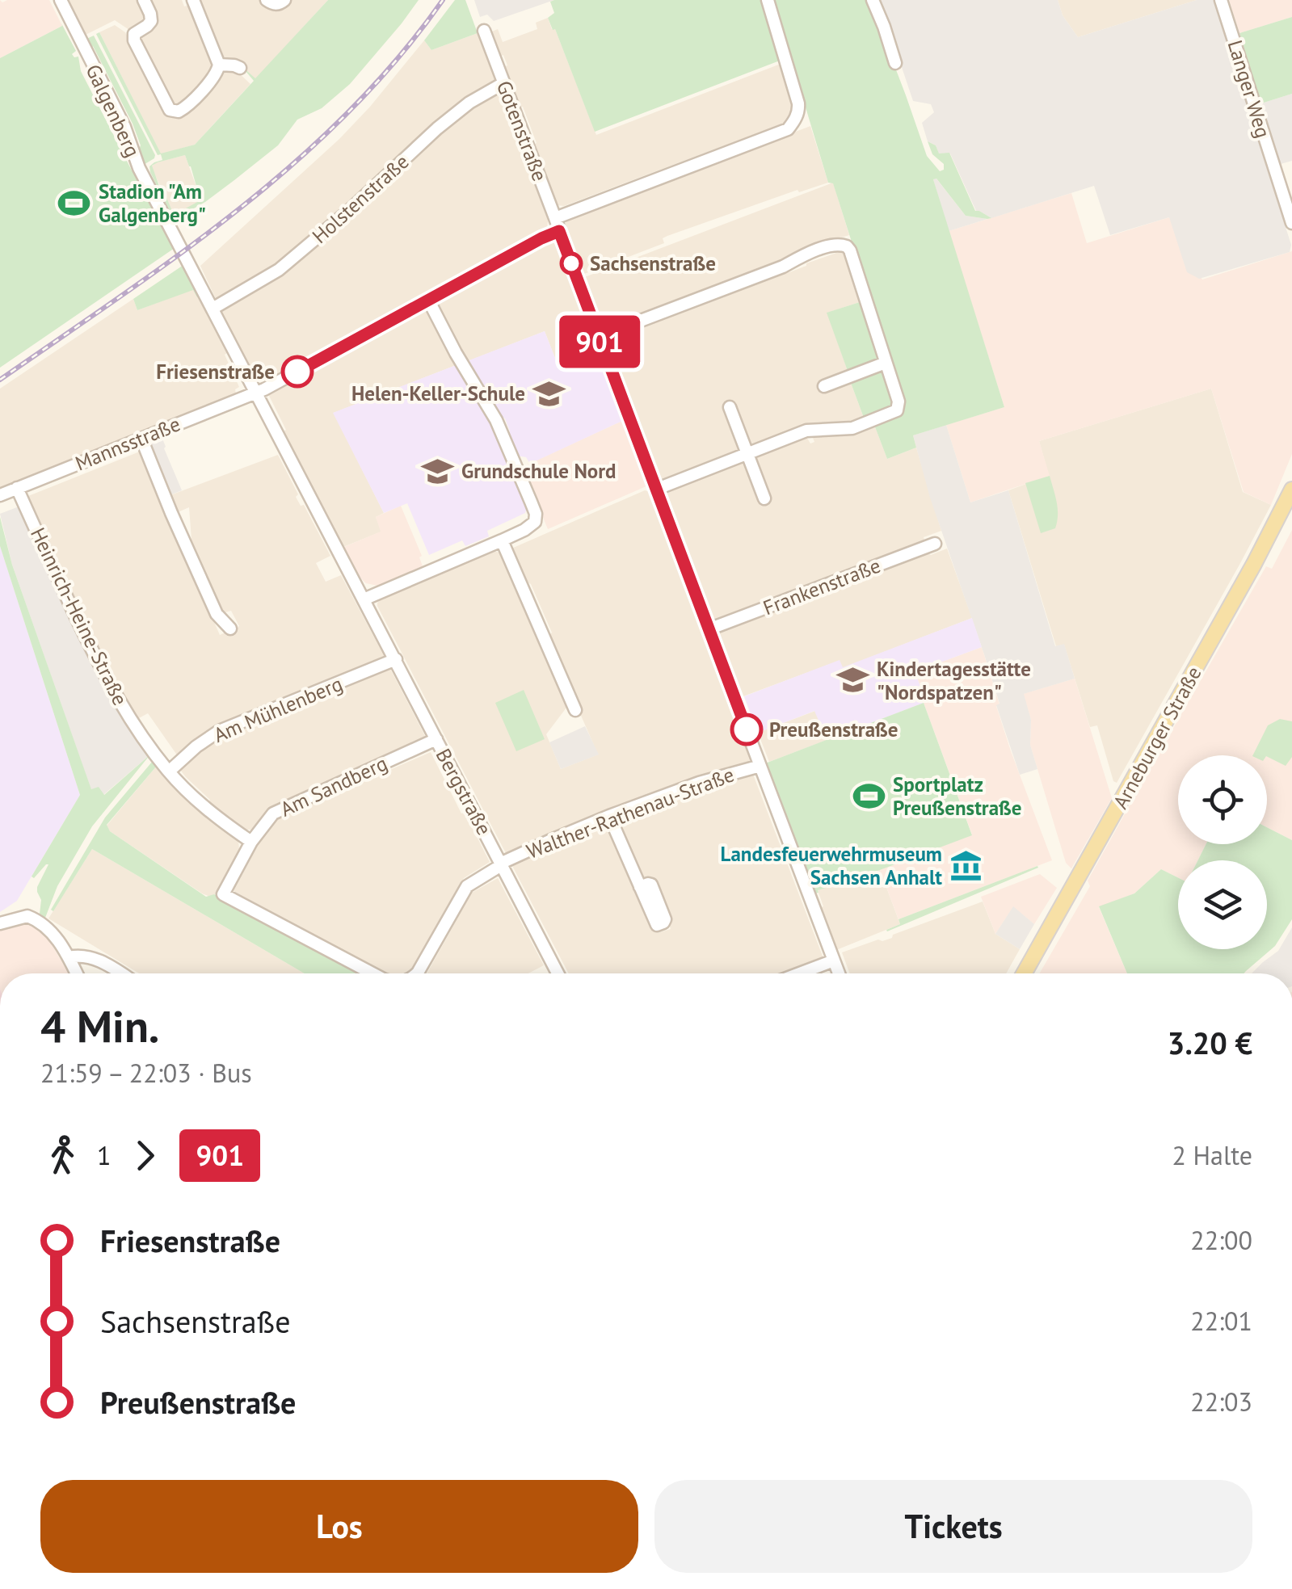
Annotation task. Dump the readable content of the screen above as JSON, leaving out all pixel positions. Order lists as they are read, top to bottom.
{
  "streets": {
    "main road": ["Arneburger Straße"],
    "street": [
      "Langer Weg",
      "Galgenberg",
      "Gotenstraße",
      "Holstenstraße",
      "Mannsstraße",
      "Frankenstraße",
      "Heinrich-Heine-Straße",
      "Am Mühlenberg",
      "Am Sandberg",
      "Bergstraße",
      "Walther-Rathenau-Straße"
    ]
  },
  "crossings": [
    ["Galgenberg", "Holstenstraße"],
    ["Galgenberg", "Mannsstraße"],
    ["Galgenberg", "Bergstraße"],
    ["Gotenstraße", "Holstenstraße"],
    ["Mannsstraße", "Heinrich-Heine-Straße"],
    ["Mannsstraße", "Bergstraße"],
    ["Heinrich-Heine-Straße", "Am Mühlenberg"],
    ["Heinrich-Heine-Straße", "Am Sandberg"],
    ["Am Mühlenberg", "Bergstraße"],
    ["Am Sandberg", "Bergstraße"],
    ["Am Sandberg", "Walther-Rathenau-Straße"],
    ["Bergstraße", "Walther-Rathenau-Straße"]
  ],
  "places": {
    "sports": ["Stadion \"Am Galgenberg\"", "Sportplatz Preußenstraße"],
    "other": ["Sachsenstraße", "Friesenstraße", "Preußenstraße"],
    "school or university": ["Helen-Keller-Schule", "Grundschule Nord", "Kindertagesstätte \"Nordspatzen\""],
    "museum": ["Landesfeuerwehrmuseum Sachsen Anhalt"]
  },
  "lines": ["bus line 901"],
  "page": {
    "on_map": "901",
    "heading": ["4 Min.", "21:59 – 22:03 · Bus", "3.20 €"],
    "legs": ["1", "901", "2 Halte"],
    "list": [
      {
        "name": "Friesenstraße",
        "value": "22:00"
      },
      {
        "name": "Sachsenstraße",
        "value": "22:01"
      },
      {
        "name": "Preußenstraße",
        "value": "22:03"
      }
    ],
    "buttons": ["Los", "Tickets"]
  }
}
